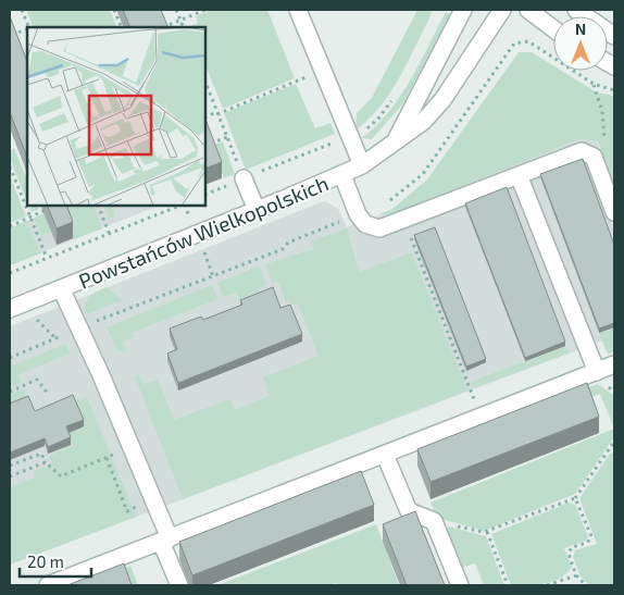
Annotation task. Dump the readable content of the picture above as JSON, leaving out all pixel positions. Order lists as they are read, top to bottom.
{
  "streets": {
    "street": ["Powstańców Wielkopolskich"]
  },
  "scale_bar": "20 m",
  "north": "top"
}
